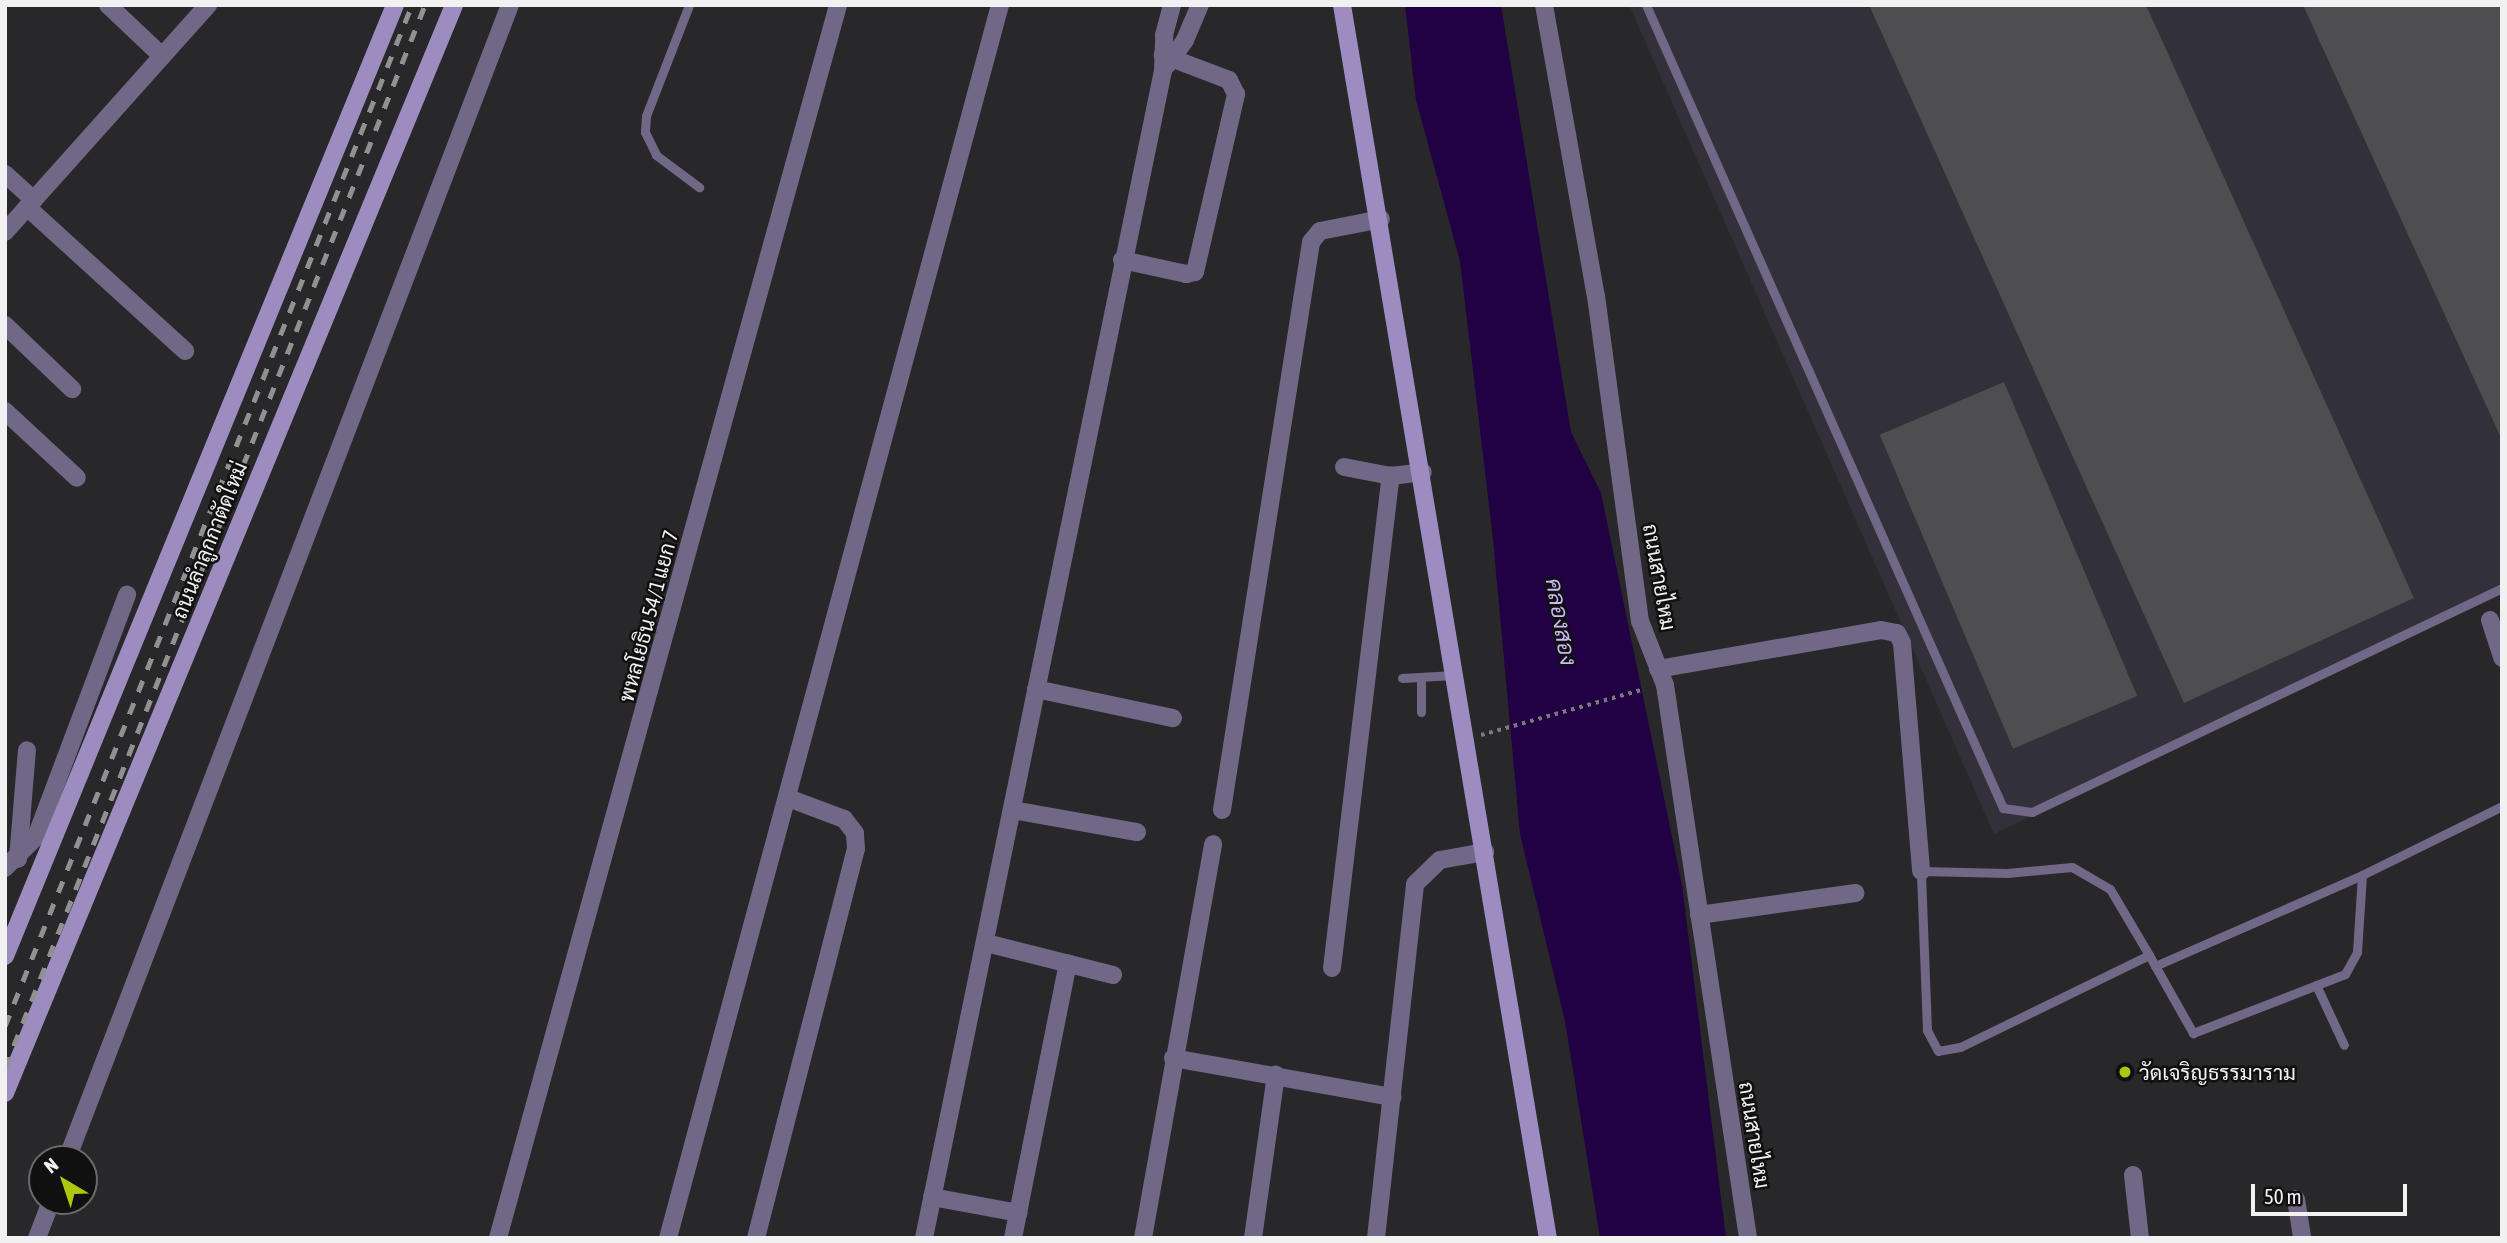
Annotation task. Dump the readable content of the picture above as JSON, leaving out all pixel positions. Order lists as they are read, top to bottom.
{
  "streets": {
    "main road": ["ถนนลำลูกกาตัดใหม่"],
    "street": ["ถนนสายไหม", "พหลโยธิน 54/1 แยก 7"]
  },
  "water": ["คลองสอง"],
  "places": ["วัดเจริญธรรมาราม"],
  "scale_bar": "50 m",
  "north": "top left"
}
